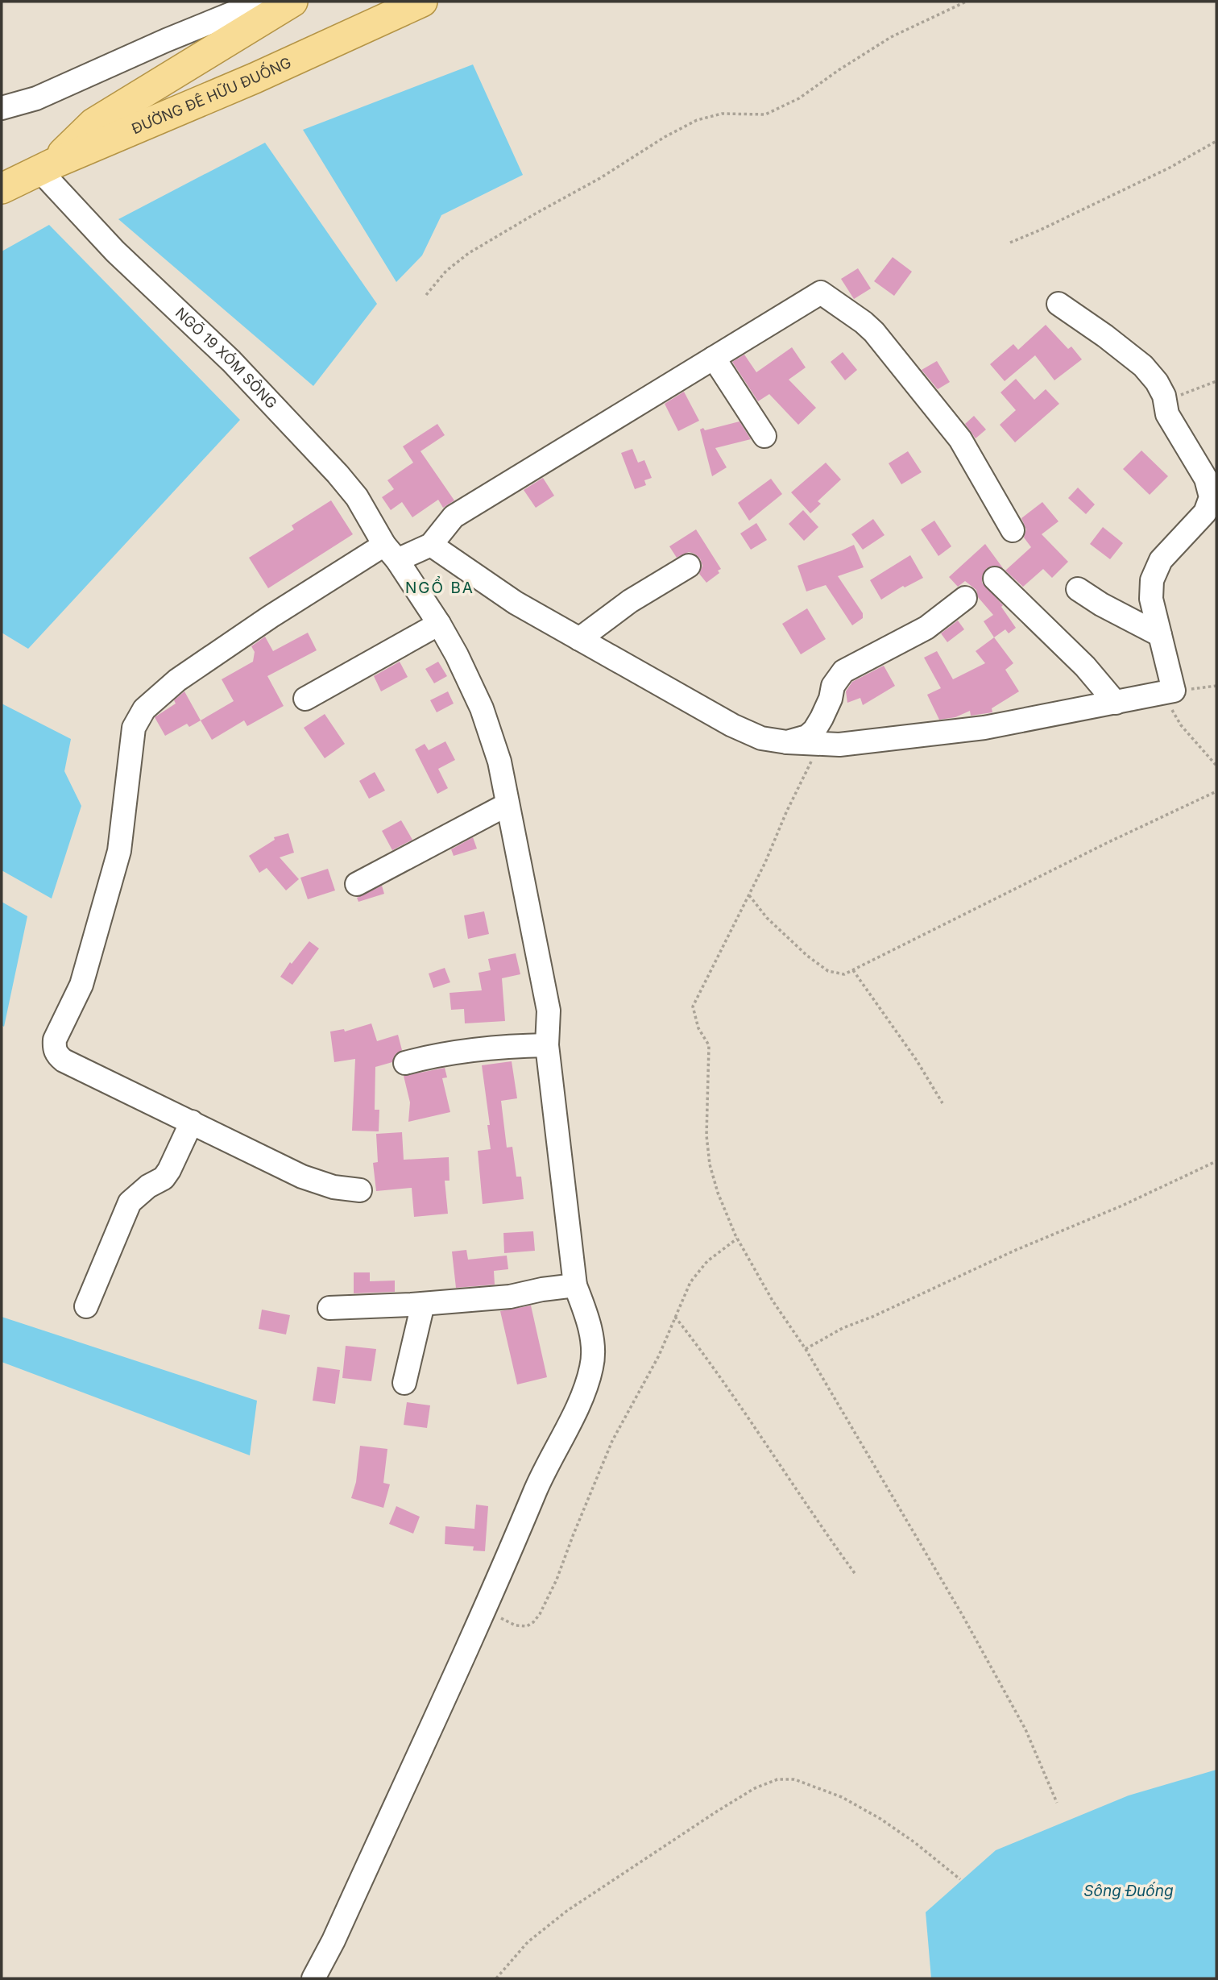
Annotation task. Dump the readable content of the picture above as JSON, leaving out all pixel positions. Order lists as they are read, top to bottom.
{
  "streets": {
    "main road": ["ĐƯỜNG ĐÊ HỮU ĐUỐNG"],
    "street": ["NGÕ 19 XÓM SÔNG"]
  },
  "crossings": [
    ["ĐƯỜNG ĐÊ HỮU ĐUỐNG", "NGÕ 19 XÓM SÔNG"]
  ],
  "districts": ["NGỔ BA"],
  "water": ["Sông Đuống"]
}
